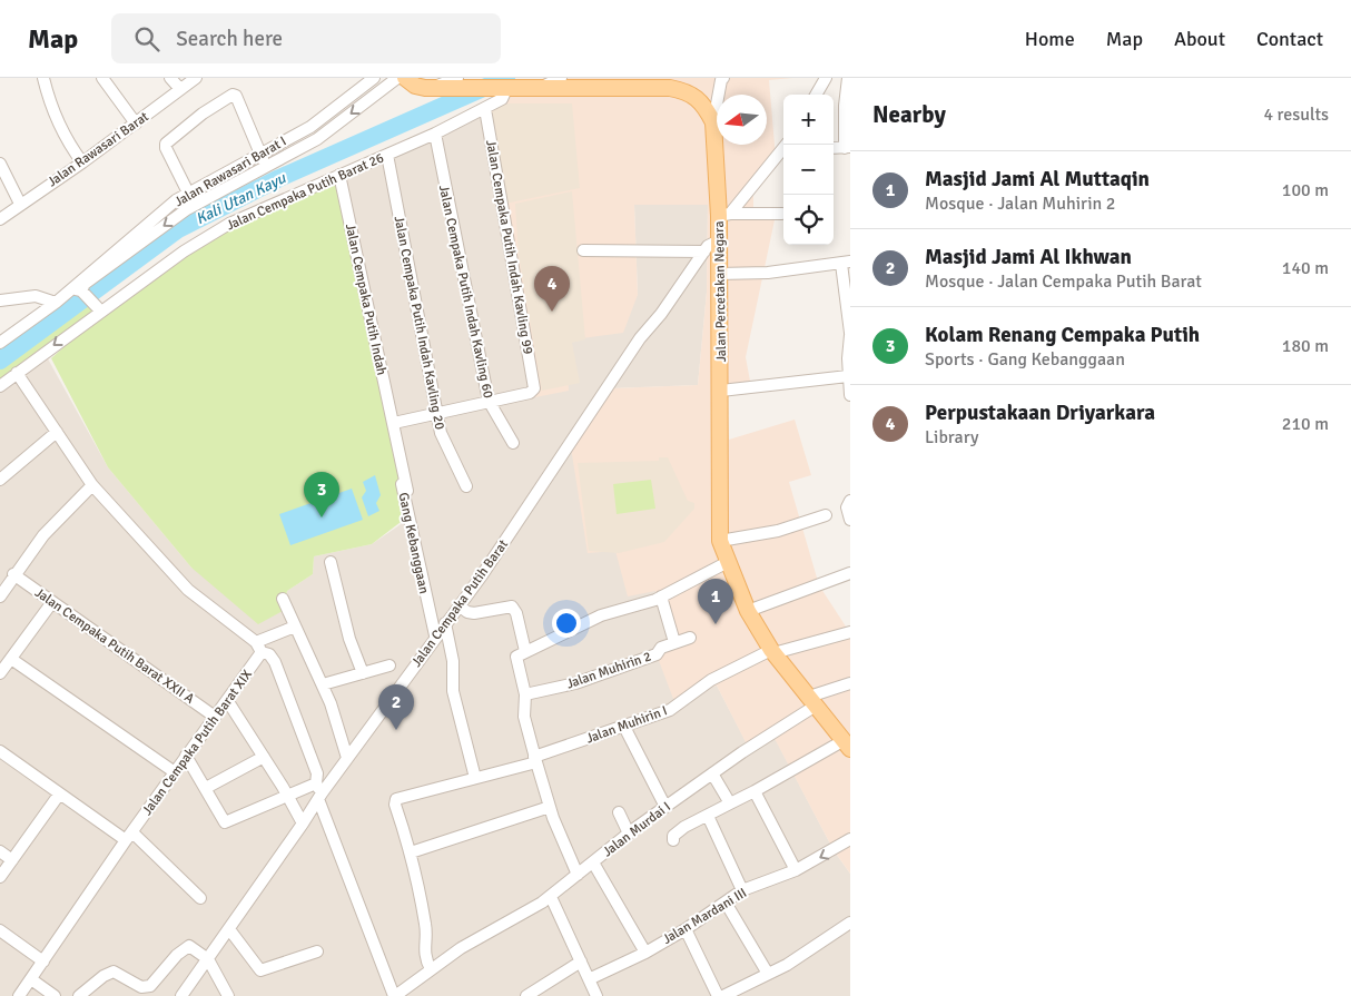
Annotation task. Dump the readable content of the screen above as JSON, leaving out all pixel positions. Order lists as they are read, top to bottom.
{
  "streets": {
    "main road": ["Jalan Percetakan Negara"],
    "street": [
      "Jalan Rawasari Barat",
      "Jalan Rawasari Barat I",
      "Jalan Cempaka Putih Barat 26",
      "Jalan Cempaka Putih Indah Kavling 99",
      "Jalan Cempaka Putih Indah Kavling 60",
      "Jalan Cempaka Putih Indah",
      "Jalan Cempaka Putih Indah Kavling 20",
      "Gang Kebanggaan",
      "Jalan Cempaka Putih Barat",
      "Jalan Cempaka Putih Barat XXII A",
      "Jalan Muhirin 2",
      "Jalan Muhirin I",
      "Jalan Cempaka Putih Barat XIX",
      "Jalan Murdai I",
      "Jalan Mardani III"
    ]
  },
  "crossings": [
    ["Jalan Cempaka Putih Barat 26", "Jalan Cempaka Putih Indah Kavling 99"],
    ["Jalan Cempaka Putih Barat 26", "Jalan Cempaka Putih Indah Kavling 60"],
    ["Jalan Cempaka Putih Barat 26", "Jalan Cempaka Putih Indah"],
    ["Jalan Cempaka Putih Barat 26", "Jalan Cempaka Putih Indah Kavling 20"],
    ["Jalan Cempaka Putih Indah Kavling 99", "Jalan Cempaka Putih Indah Kavling 60"],
    ["Jalan Percetakan Negara", "Jalan Cempaka Putih Barat"],
    ["Jalan Percetakan Negara", "Jalan Muhirin I"],
    ["Jalan Percetakan Negara", "Jalan Murdai I"],
    ["Jalan Cempaka Putih Indah", "Gang Kebanggaan"],
    ["Gang Kebanggaan", "Jalan Cempaka Putih Barat"],
    ["Jalan Cempaka Putih Barat XXII A", "Jalan Cempaka Putih Barat XIX"]
  ],
  "water": ["Kali Utan Kayu"],
  "north": "left",
  "page": {
    "header": "Map",
    "search": "Search here",
    "nav": [
      "Home",
      "Map",
      "About",
      "Contact"
    ],
    "heading": ["Nearby", "4 results"],
    "map_buttons": ["+", "−"],
    "list": [
      {
        "mark": "1",
        "name": "Masjid Jami Al Muttaqin",
        "note": "Mosque · Jalan Muhirin 2",
        "value": "100 m"
      },
      {
        "mark": "2",
        "name": "Masjid Jami Al Ikhwan",
        "note": "Mosque · Jalan Cempaka Putih Barat",
        "value": "140 m"
      },
      {
        "mark": "3",
        "name": "Kolam Renang Cempaka Putih",
        "note": "Sports · Gang Kebanggaan",
        "value": "180 m"
      },
      {
        "mark": "4",
        "name": "Perpustakaan Driyarkara",
        "note": "Library",
        "value": "210 m"
      }
    ],
    "pins": [
      "4",
      "3",
      "1",
      "2"
    ]
  }
}
